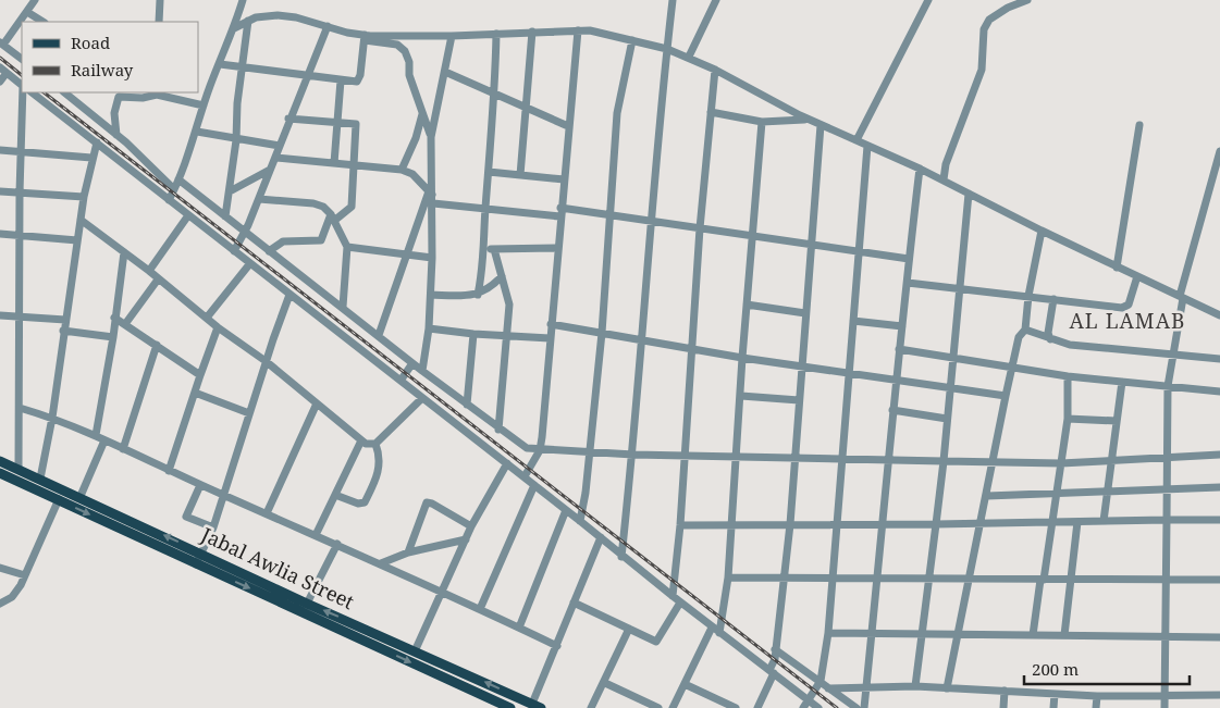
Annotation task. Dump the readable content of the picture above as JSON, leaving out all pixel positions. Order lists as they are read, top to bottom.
{
  "streets": {
    "main road": ["Jabal Awlia Street"]
  },
  "districts": ["AL LAMAB"],
  "legend": ["Road", "Railway"],
  "scale_bar": "200 m"
}
